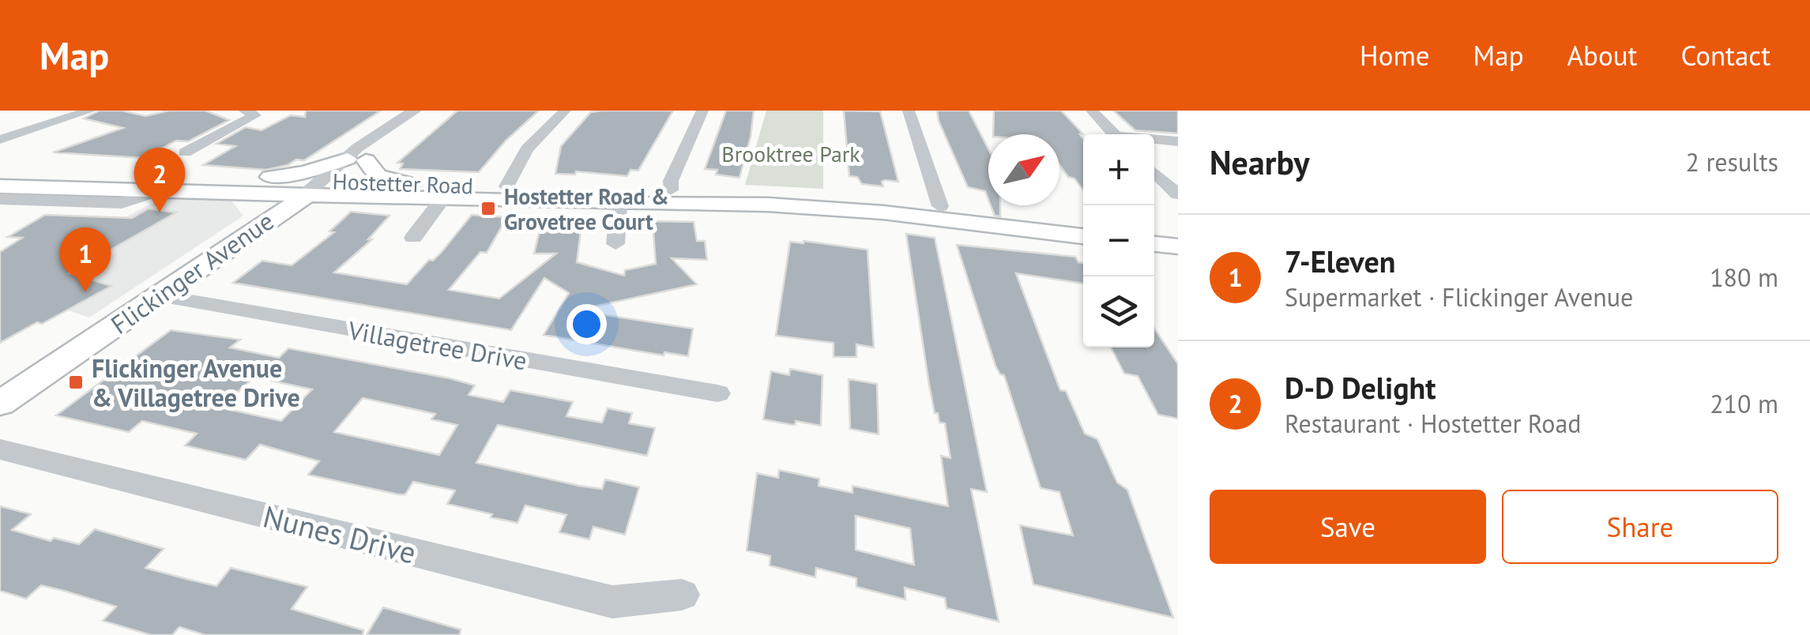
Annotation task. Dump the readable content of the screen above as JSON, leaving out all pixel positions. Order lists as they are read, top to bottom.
{
  "streets": {
    "main road": ["Hostetter Road", "Flickinger Avenue"],
    "street": ["Villagetree Drive", "Nunes Drive"]
  },
  "crossings": [
    ["Hostetter Road", "Flickinger Avenue"],
    ["Flickinger Avenue", "Villagetree Drive"]
  ],
  "parks": ["Brooktree Park"],
  "places": {
    "transit": ["Hostetter Road & Grovetree Court", "Flickinger Avenue & Villagetree Drive"]
  },
  "north": "top right",
  "page": {
    "header": "Map",
    "nav": [
      "Home",
      "Map",
      "About",
      "Contact"
    ],
    "heading": ["Nearby", "2 results"],
    "map_buttons": ["+", "−"],
    "pins": ["2", "1"],
    "list": [
      {
        "mark": "1",
        "name": "7-Eleven",
        "note": "Supermarket · Flickinger Avenue",
        "value": "180 m"
      },
      {
        "mark": "2",
        "name": "D-D Delight",
        "note": "Restaurant · Hostetter Road",
        "value": "210 m"
      }
    ],
    "buttons": ["Save", "Share"]
  }
}
